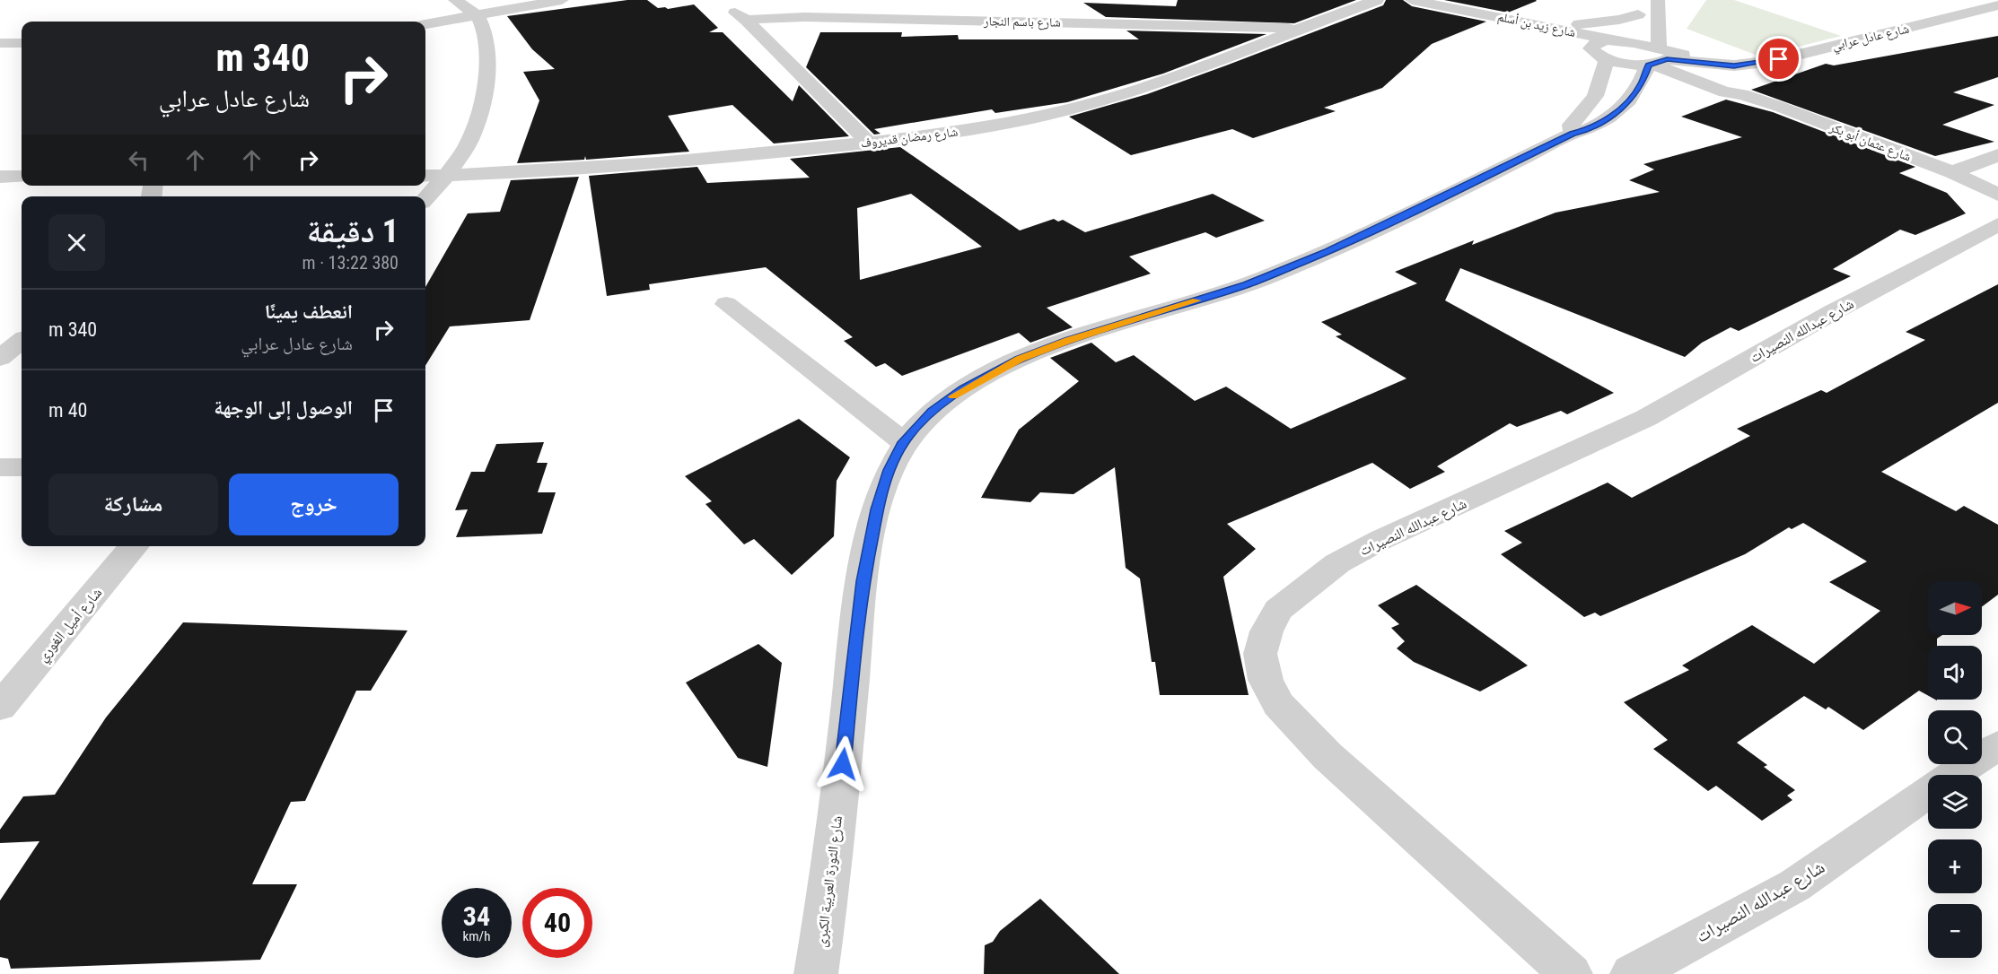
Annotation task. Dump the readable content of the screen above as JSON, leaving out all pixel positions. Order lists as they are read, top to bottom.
{
  "streets": {
    "street": [
      "شارع باسم النجار",
      "شارع زيد بن أسلم",
      "شارع عادل عرابي",
      "شارع رمضان قديروف",
      "شارع عثمان أبو بكر",
      "شارع عبدالله النصيرات",
      "شارع أميل الغوري",
      "شارع الثورة العربية الكبرى"
    ]
  },
  "crossings": [
    ["شارع باسم النجار", "شارع رمضان قديروف"],
    ["شارع زيد بن أسلم", "شارع عادل عرابي"],
    ["شارع زيد بن أسلم", "شارع عثمان أبو بكر"],
    ["شارع زيد بن أسلم", "شارع الثورة العربية الكبرى"],
    ["شارع عادل عرابي", "شارع عثمان أبو بكر"],
    ["شارع عادل عرابي", "شارع الثورة العربية الكبرى"],
    ["شارع عثمان أبو بكر", "شارع الثورة العربية الكبرى"]
  ],
  "north": "right",
  "page": {
    "turn": ["340 m", "شارع عادل عرابي"],
    "heading": ["1 دقيقة", "380 m · 13:22"],
    "list": [
      {
        "name": "انعطف يمينًا",
        "note": "شارع عادل عرابي",
        "value": "340 m"
      },
      {
        "name": "الوصول إلى الوجهة",
        "value": "40 m"
      }
    ],
    "buttons": ["خروج", "مشاركة"],
    "map_buttons": ["+", "−"],
    "speed": "34 km/h",
    "limit": "40"
  }
}
